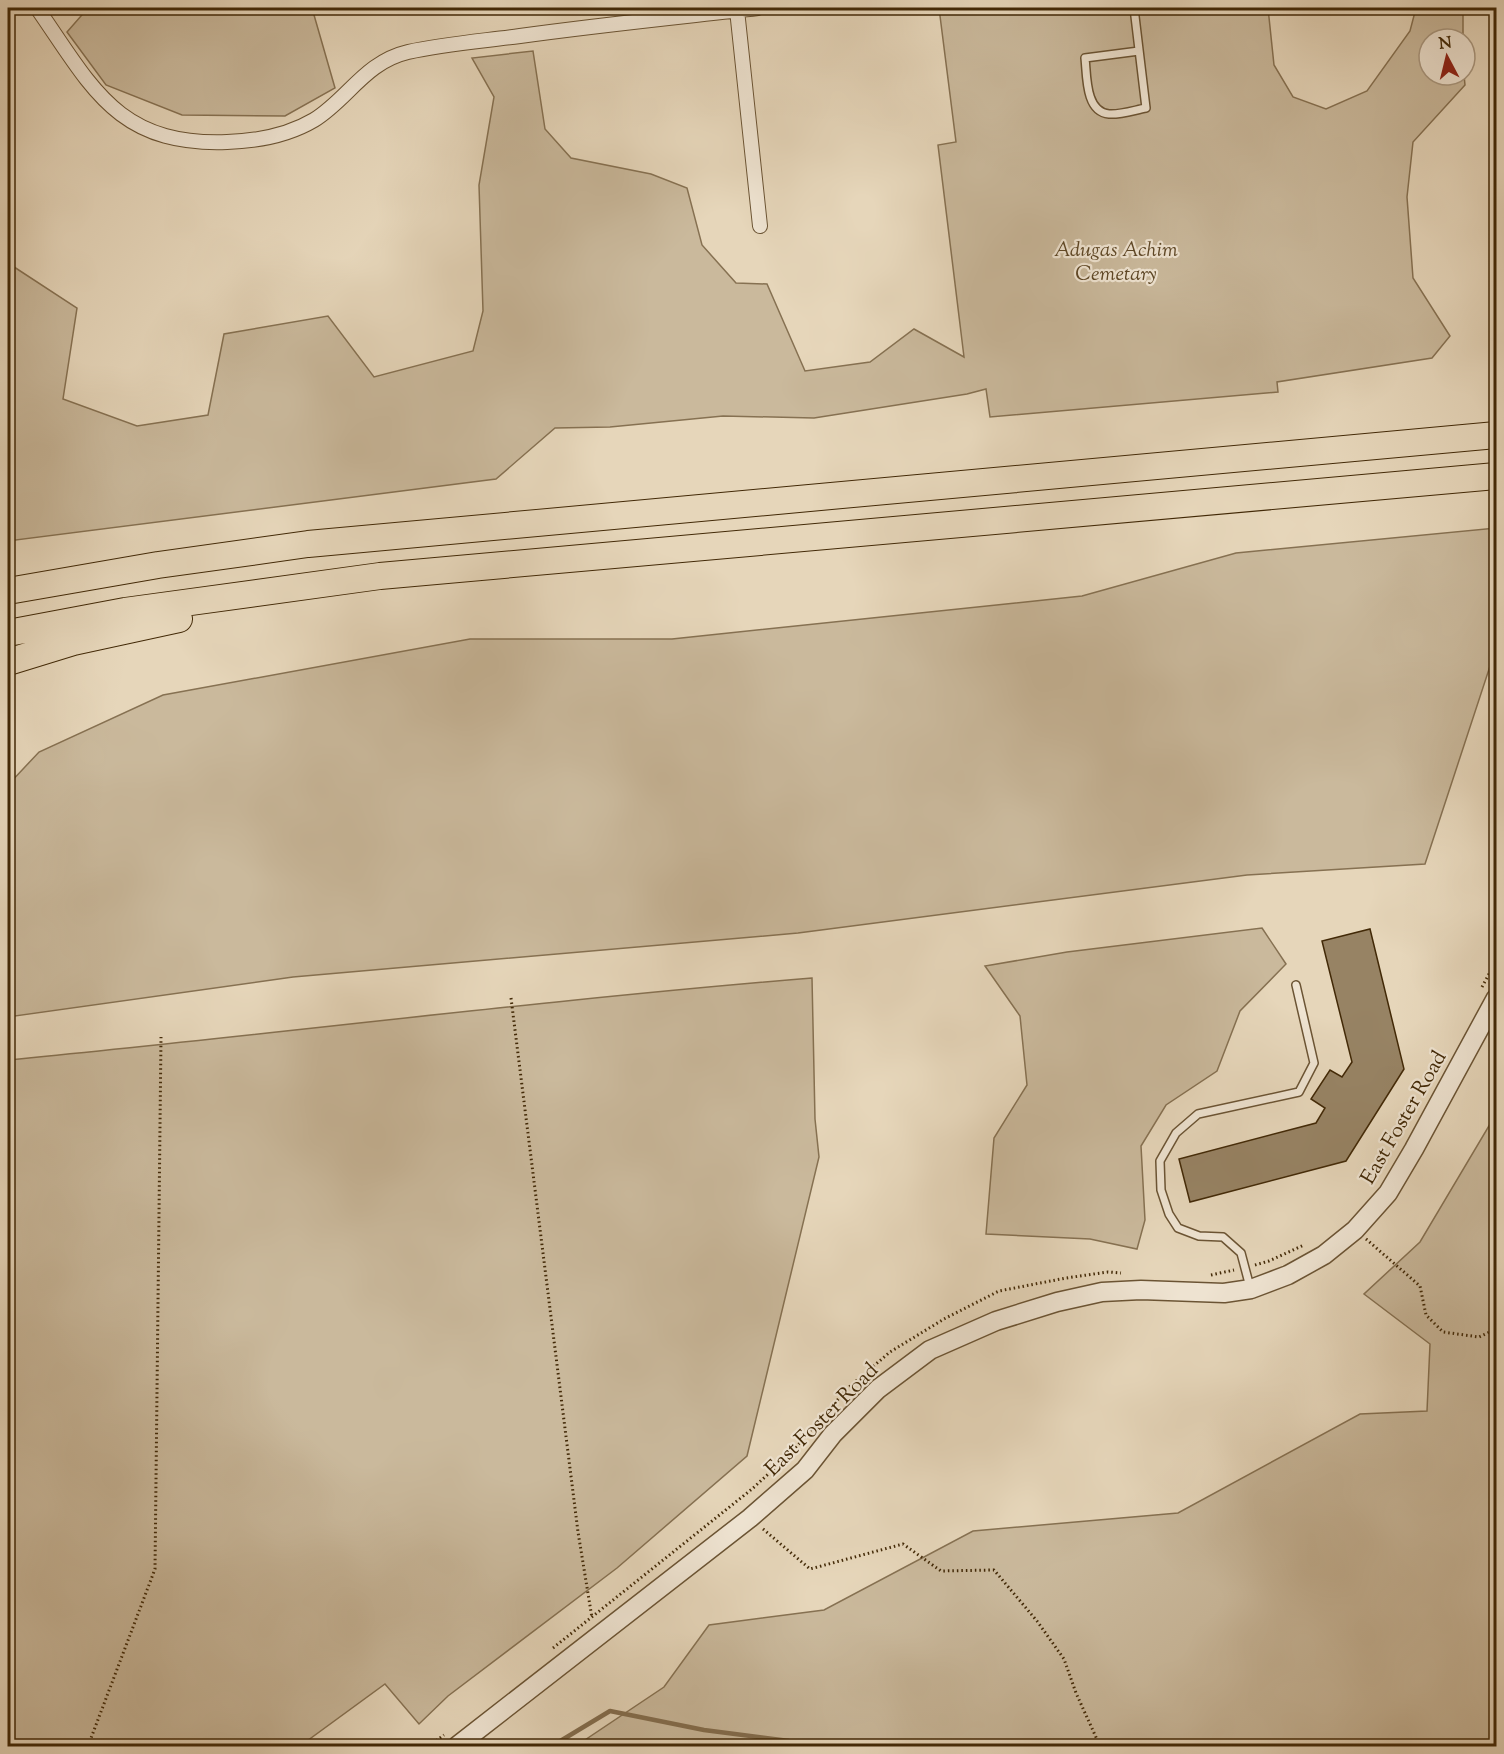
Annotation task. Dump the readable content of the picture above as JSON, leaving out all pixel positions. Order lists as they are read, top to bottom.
{
  "streets": {
    "street": ["East Foster Road"]
  },
  "parks": ["Adugas Achim Cemetary"],
  "north": "top"
}
